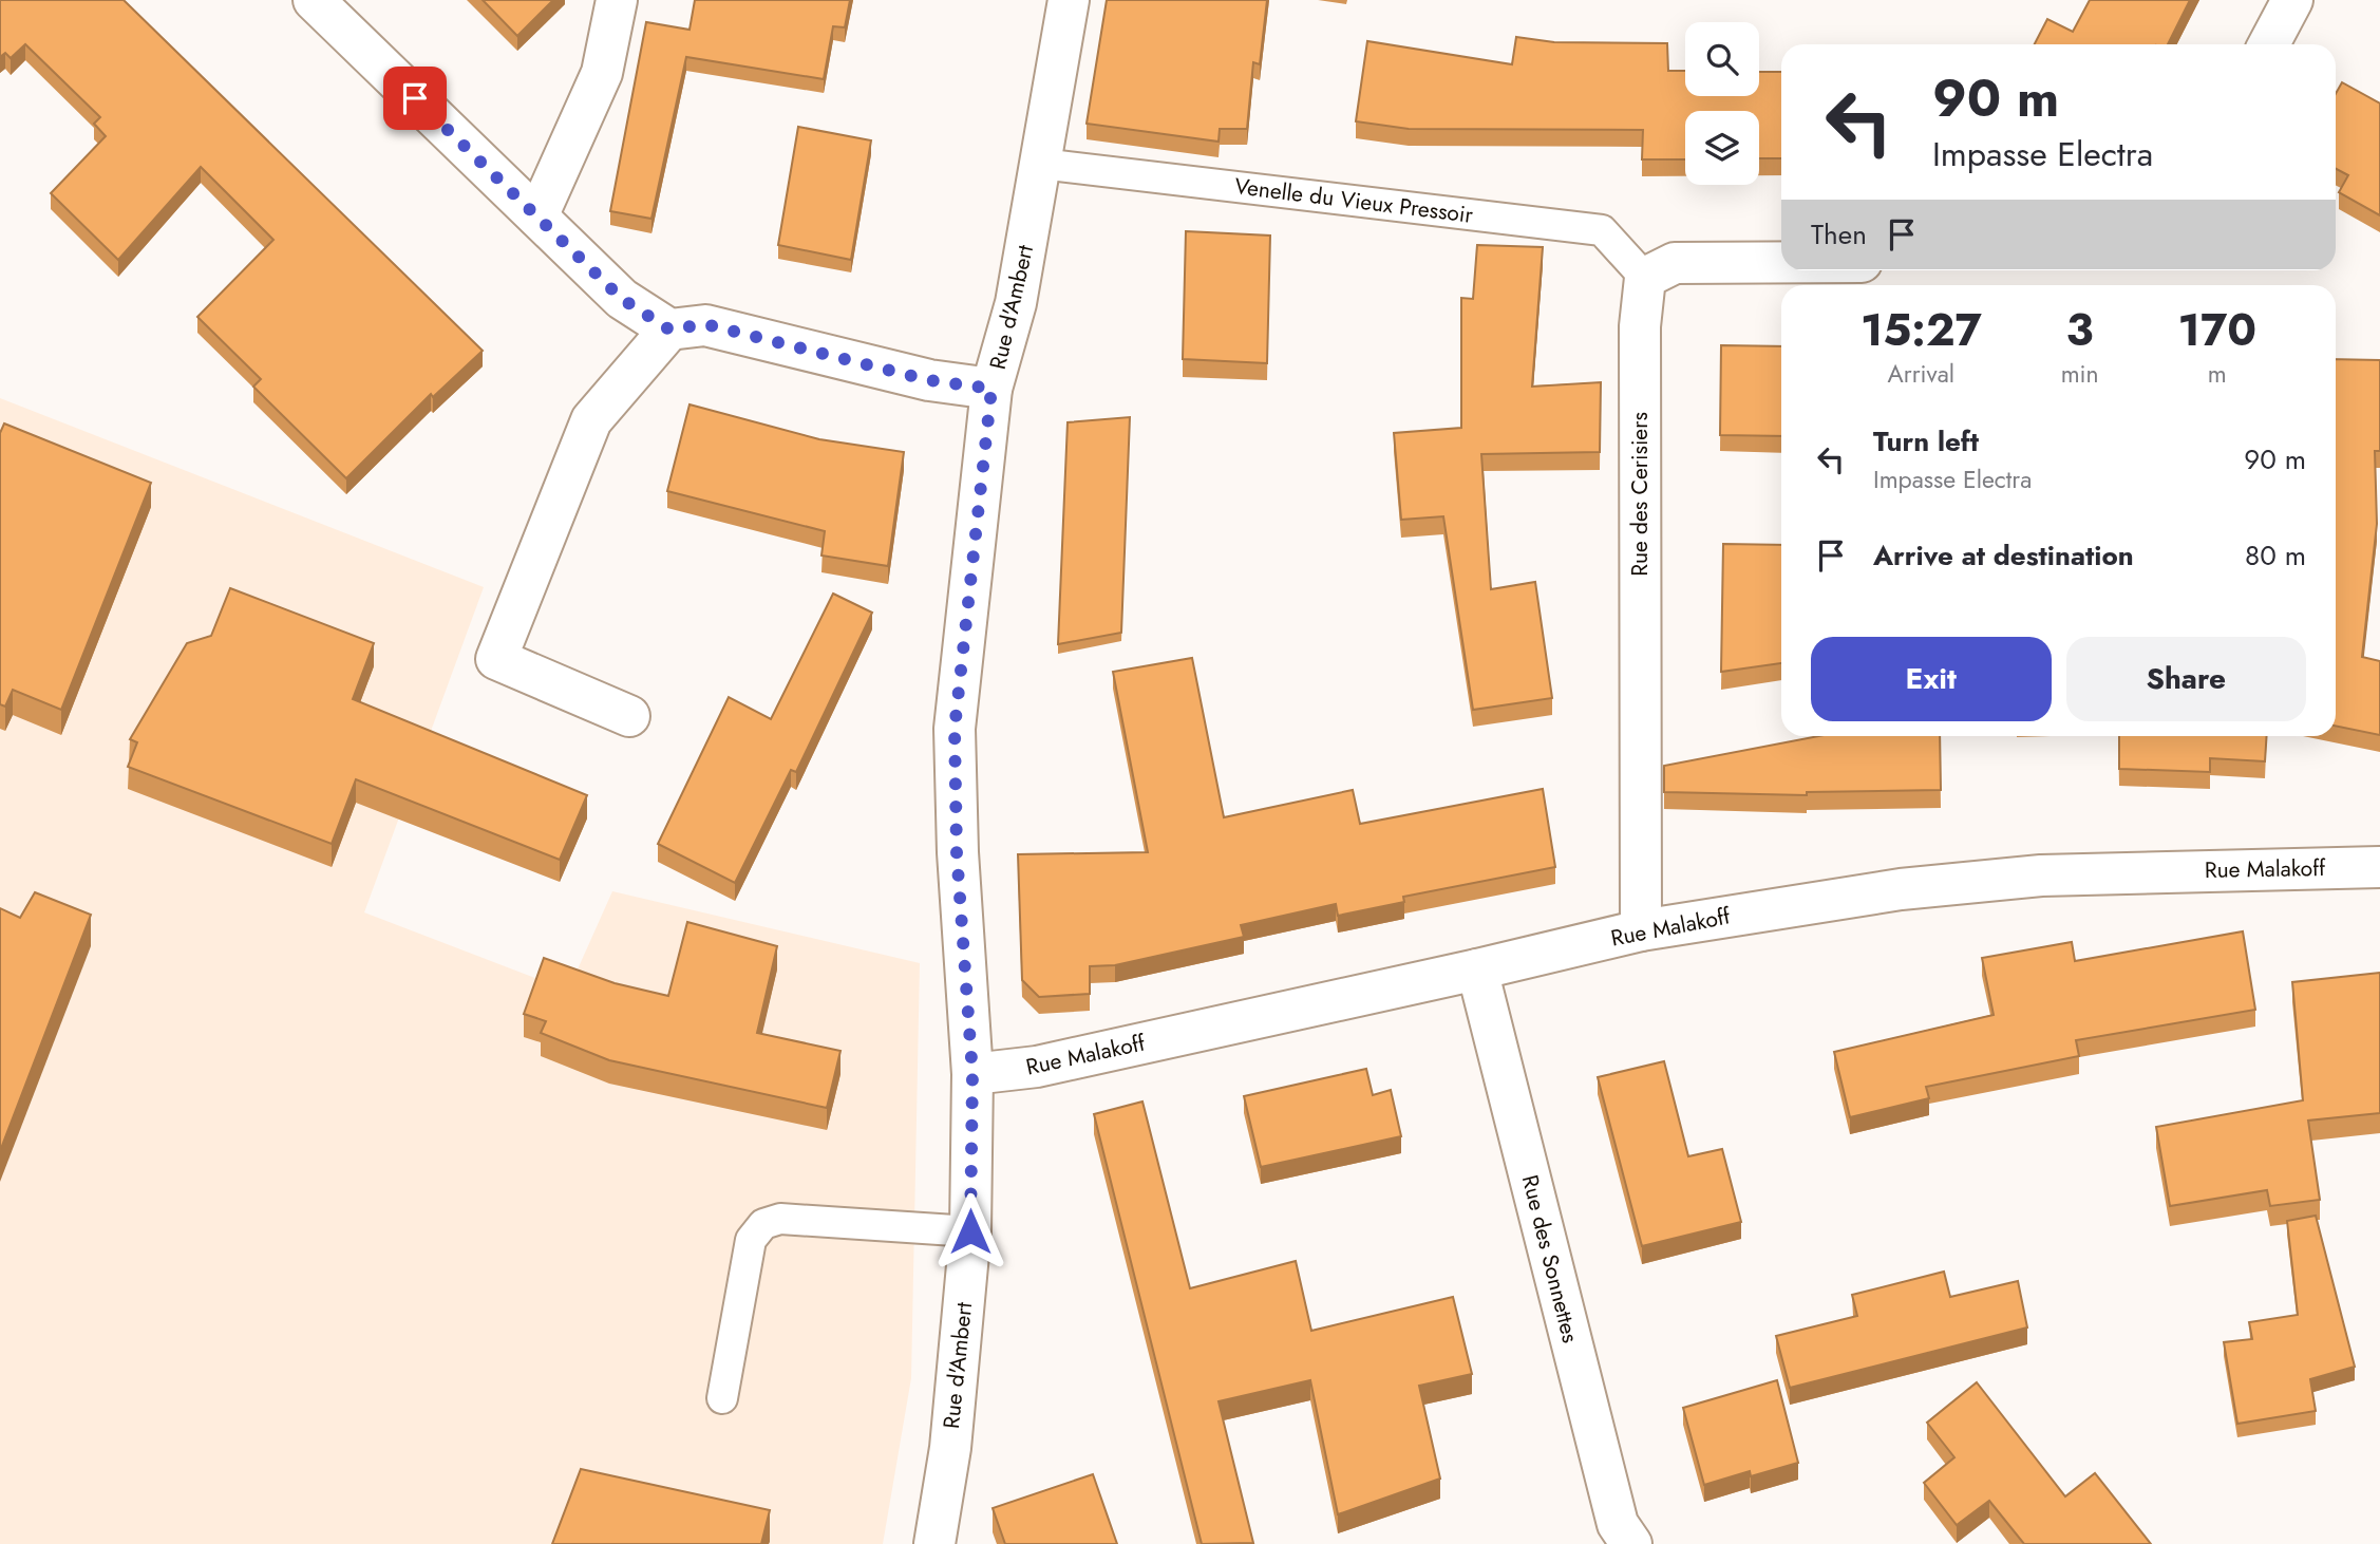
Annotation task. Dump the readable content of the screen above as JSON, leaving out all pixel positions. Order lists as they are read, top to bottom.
{
  "streets": {
    "street": [
      "Rue d'Ambert",
      "Rue des Cerisiers",
      "Rue Malakoff",
      "Rue des Sonnettes"
    ],
    "lane": ["Venelle du Vieux Pressoir"]
  },
  "crossings": [
    ["Venelle du Vieux Pressoir", "Rue d'Ambert"],
    ["Venelle du Vieux Pressoir", "Rue des Cerisiers"],
    ["Rue d'Ambert", "Rue Malakoff"],
    ["Rue des Cerisiers", "Rue Malakoff"],
    ["Rue Malakoff", "Rue des Sonnettes"]
  ],
  "page": {
    "turn": ["90 m", "Impasse Electra"],
    "then": "Then",
    "eta": [
      "15:27",
      "Arrival",
      "3",
      "min",
      "170",
      "m"
    ],
    "list": [
      {
        "name": "Turn left",
        "note": "Impasse Electra",
        "value": "90 m"
      },
      {
        "name": "Arrive at destination",
        "value": "80 m"
      }
    ],
    "buttons": ["Exit", "Share"]
  }
}
